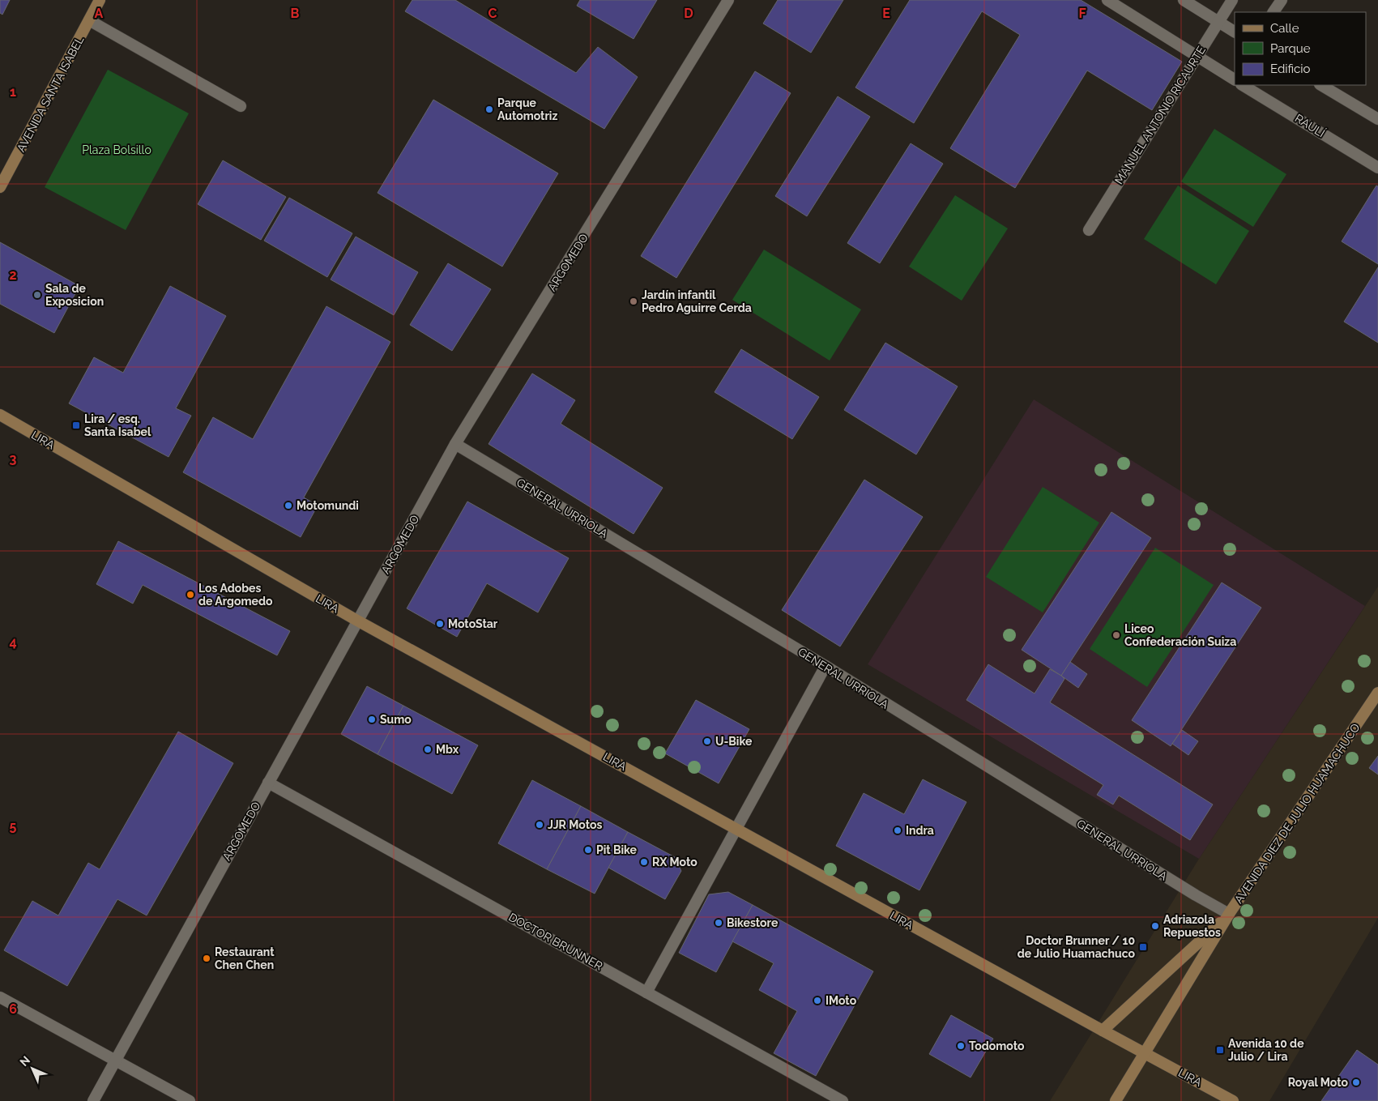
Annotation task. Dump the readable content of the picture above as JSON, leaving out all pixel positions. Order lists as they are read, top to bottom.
{
  "streets": {
    "main road": ["AVENIDA SANTA ISABEL", "LIRA", "AVENIDA DIEZ DE JULIO HUAMACHUCO"],
    "street": [
      "MANUEL ANTONIO RICAURTE",
      "RAULÍ",
      "ARGOMEDO",
      "GENERAL URRIOLA",
      "DOCTOR BRUNNER"
    ]
  },
  "crossings": [
    ["ARGOMEDO", "LIRA"],
    ["ARGOMEDO", "GENERAL URRIOLA"],
    ["ARGOMEDO", "DOCTOR BRUNNER"],
    ["LIRA", "AVENIDA DIEZ DE JULIO HUAMACHUCO"],
    ["GENERAL URRIOLA", "AVENIDA DIEZ DE JULIO HUAMACHUCO"]
  ],
  "parks": ["Plaza Bolsillo"],
  "places": {
    "other": [
      "Parque Automotriz",
      "Sala de Exposicion",
      "Jardín infantil Pedro Aguirre Cerda",
      "Motomundi",
      "Los Adobes de Argomedo",
      "MotoStar",
      "Liceo Confederación Suiza",
      "Sumo",
      "U-Bike",
      "Mbx",
      "JJR Motos",
      "Indra",
      "Pit Bike",
      "RX Moto",
      "Bikestore",
      "Adriazola Repuestos",
      "Restaurant Chen Chen",
      "IMoto",
      "Todomoto",
      "Royal Moto"
    ],
    "transit": ["Lira / esq. Santa Isabel", "Doctor Brunner / 10 de Julio Huamachuco", "Avenida 10 de Julio / Lira"]
  },
  "legend": ["Calle", "Parque", "Edificio"],
  "north": "top left",
  "grid": {
    "columns": [
      "A",
      "B",
      "C",
      "D",
      "E",
      "F"
    ],
    "rows": [
      "1",
      "2",
      "3",
      "4",
      "5",
      "6"
    ]
  }
}
